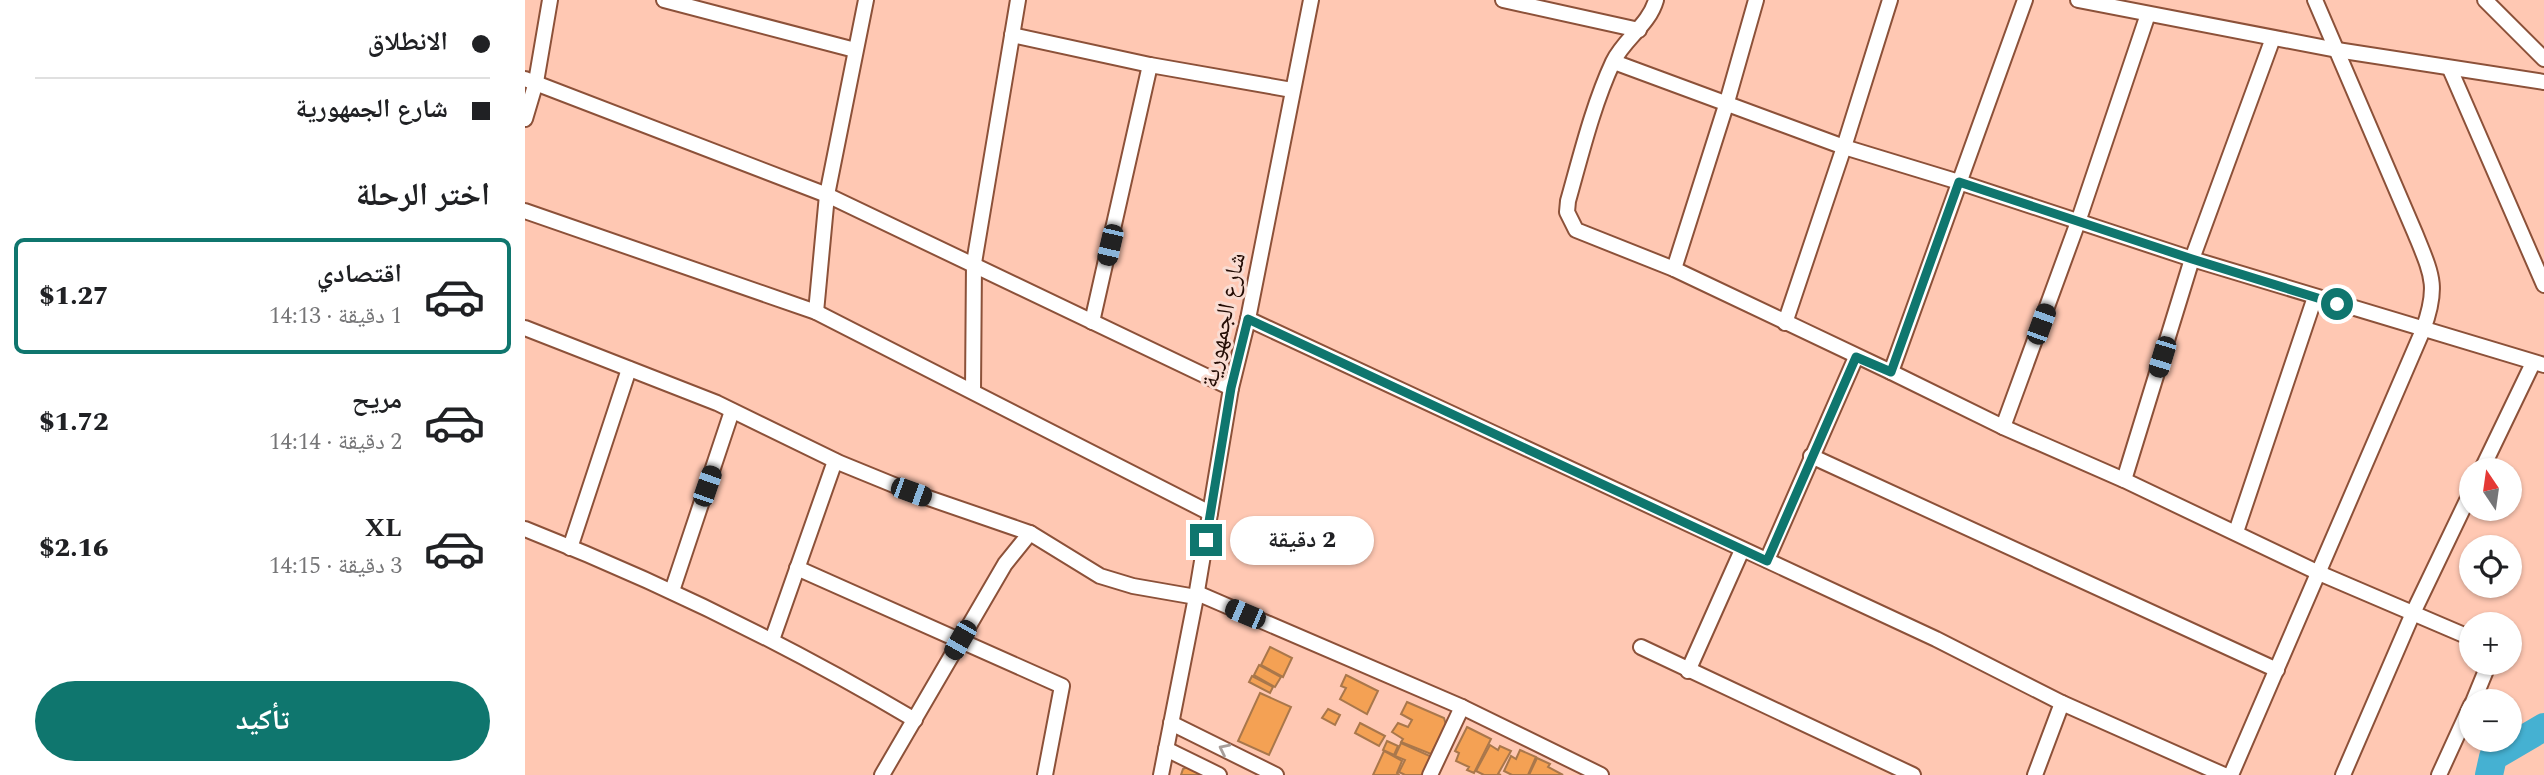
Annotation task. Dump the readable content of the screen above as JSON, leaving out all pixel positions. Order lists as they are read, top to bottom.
{
  "streets": {
    "street": ["شارع الجمهورية"]
  },
  "north": "top",
  "page": {
    "banner": ["الانطلاق", "شارع الجمهورية"],
    "heading": "اختر الرحلة",
    "list": [
      {
        "name": "اقتصادي",
        "note": "1 دقيقة · 14:13",
        "value": "$1.27"
      },
      {
        "name": "مريح",
        "note": "2 دقيقة · 14:14",
        "value": "$1.72"
      },
      {
        "name": "XL",
        "note": "3 دقيقة · 14:15",
        "value": "$2.16"
      }
    ],
    "map_buttons": ["+", "−"],
    "bubble": "2 دقيقة",
    "buttons": "تأكيد"
  }
}
